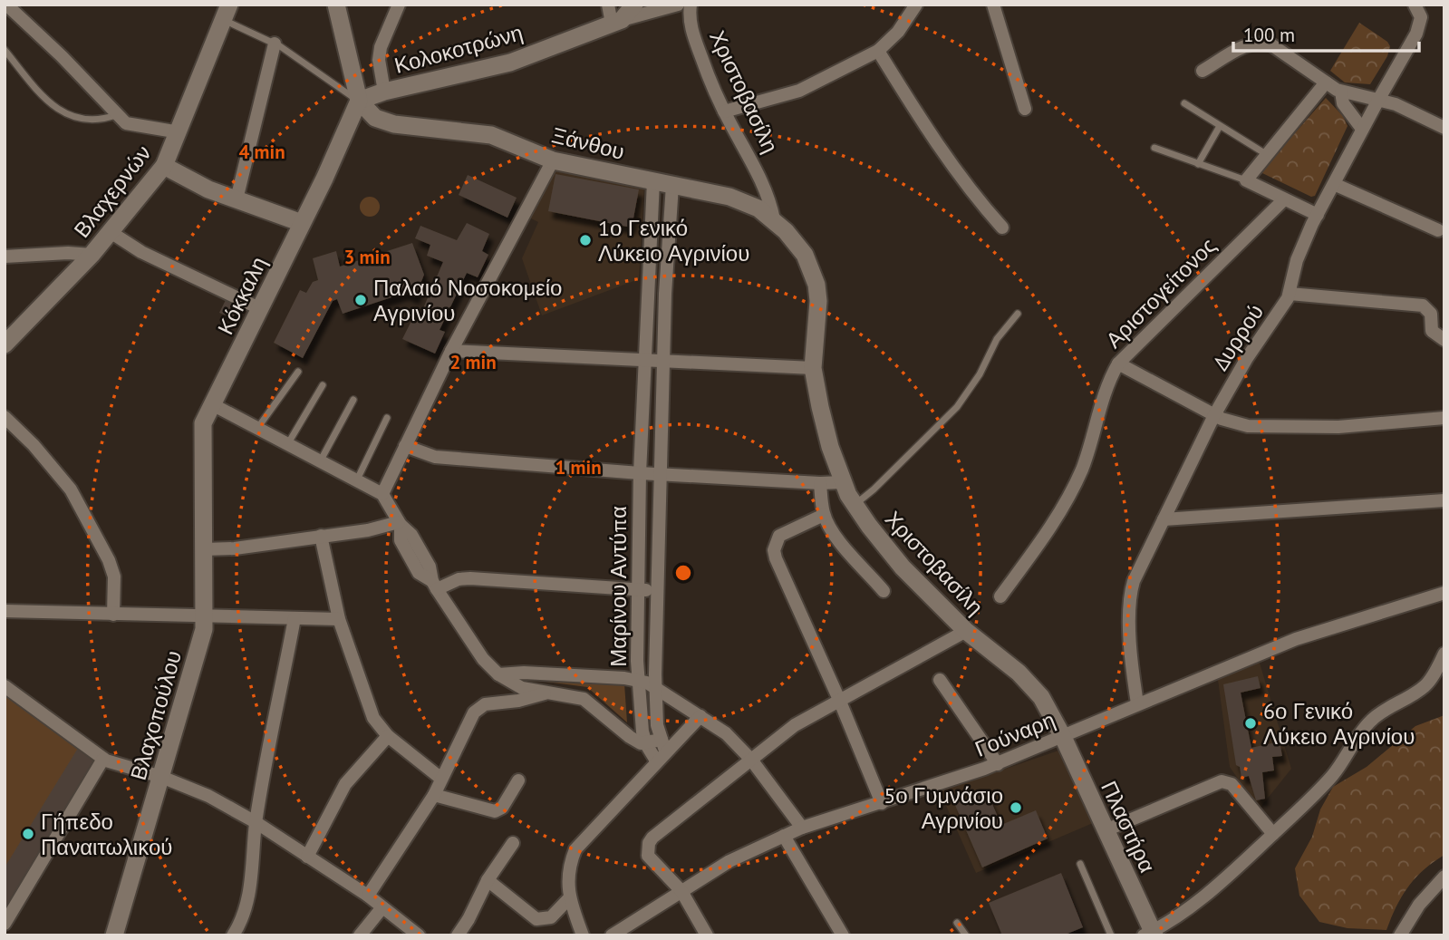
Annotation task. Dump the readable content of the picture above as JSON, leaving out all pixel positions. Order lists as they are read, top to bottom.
{
  "streets": {
    "main road": [
      "Κολοκοτρώνη",
      "Χριστοβασίλη",
      "Ξάνθου",
      "Βλαχερνών",
      "Κόκκαλη",
      "Βλαχοπούλου",
      "Πλαστήρα"
    ],
    "street": [
      "Αριστογείτονος",
      "Δυρρού",
      "Μαρίνου Αντύπα",
      "Γούναρη"
    ]
  },
  "crossings": [
    ["Κολοκοτρώνη", "Ξάνθου"],
    ["Κολοκοτρώνη", "Κόκκαλη"],
    ["Χριστοβασίλη", "Ξάνθου"],
    ["Χριστοβασίλη", "Γούναρη"],
    ["Χριστοβασίλη", "Πλαστήρα"],
    ["Ξάνθου", "Κόκκαλη"],
    ["Ξάνθου", "Μαρίνου Αντύπα"],
    ["Κόκκαλη", "Βλαχοπούλου"],
    ["Δυρρού", "Γούναρη"],
    ["Γούναρη", "Πλαστήρα"]
  ],
  "places": [
    "1ο Γενικό Λύκειο Αγρινίου",
    "Παλαιό Νοσοκομείο Αγρινίου",
    "6ο Γενικό Λύκειο Αγρινίου",
    "5ο Γυμνάσιο Αγρινίου",
    "Γήπεδο Παναιτωλικού"
  ],
  "scale_bar": "100 m",
  "rings": [
    "4 min",
    "3 min",
    "2 min",
    "1 min"
  ]
}
